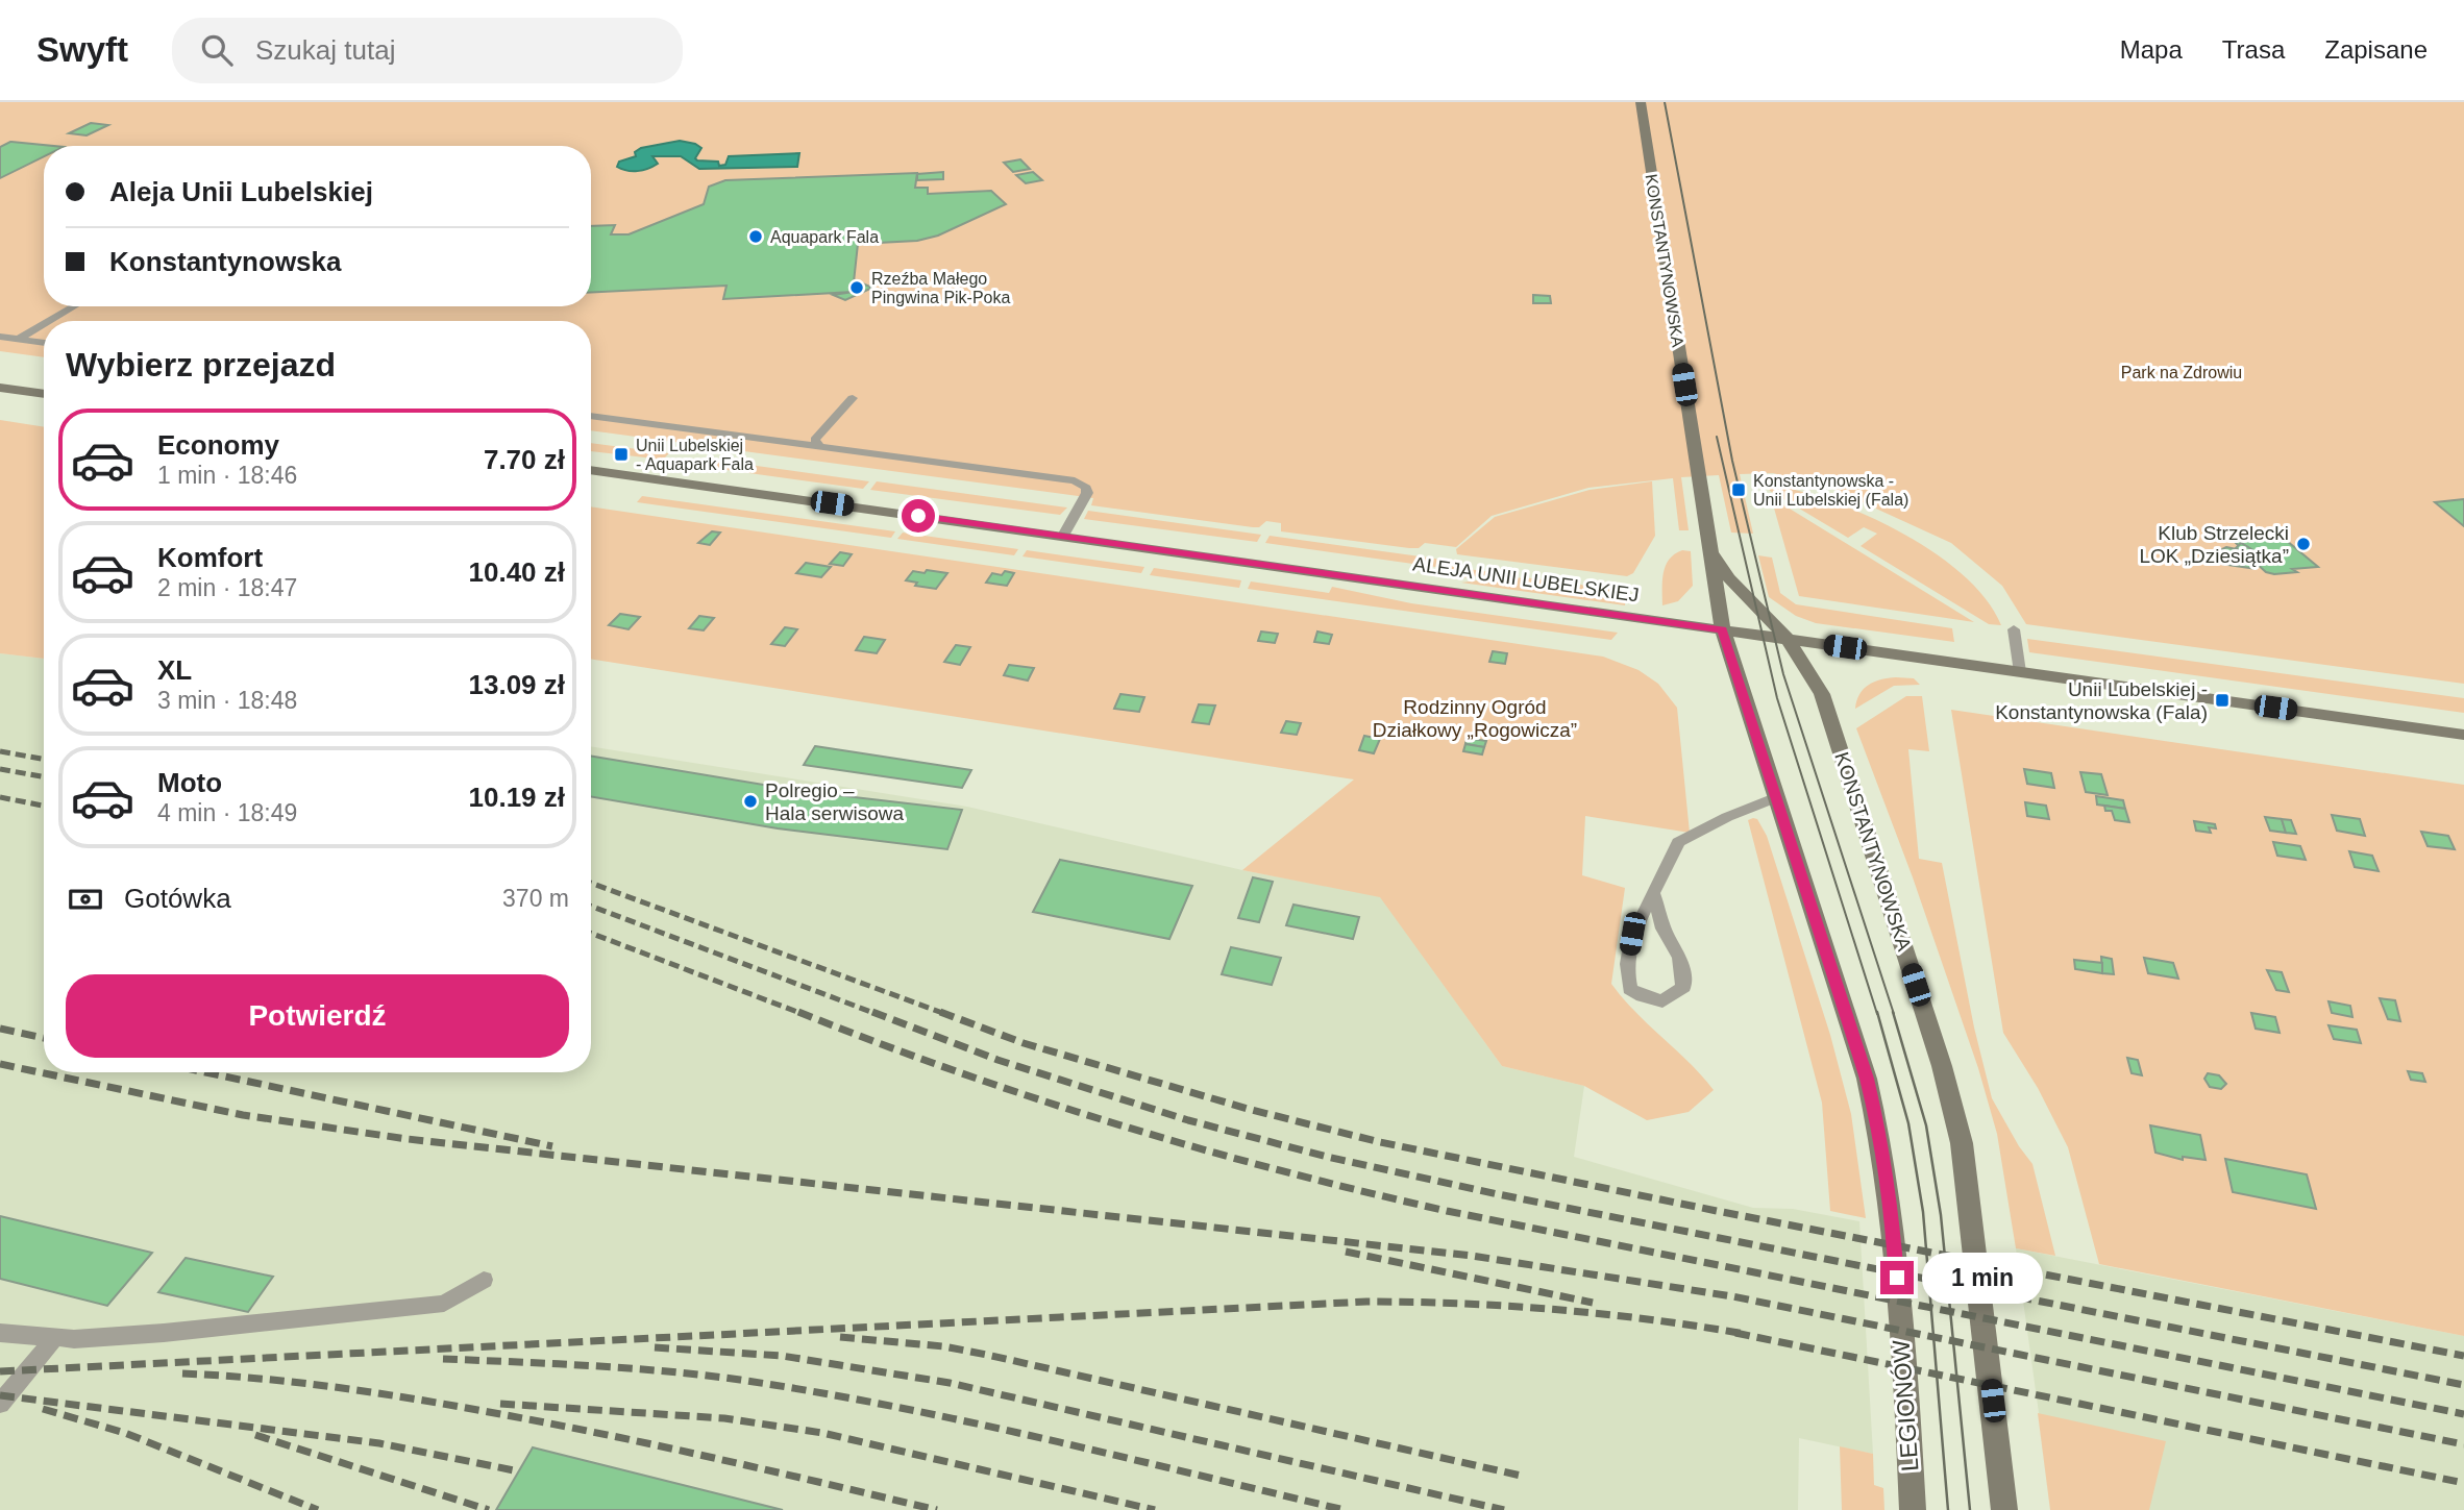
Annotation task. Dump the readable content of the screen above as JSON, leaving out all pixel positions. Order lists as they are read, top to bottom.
{
  "streets": {
    "main road": ["KONSTANTYNOWSKA", "ALEJA UNII LUBELSKIEJ", "LEGIONÓW"]
  },
  "crossings": [
    ["KONSTANTYNOWSKA", "ALEJA UNII LUBELSKIEJ"],
    ["KONSTANTYNOWSKA", "LEGIONÓW"]
  ],
  "parks": ["Park na Zdrowiu", "Rodzinny Ogród Działkowy „Rogowicza”"],
  "places": {
    "other": [
      "Aquapark Fala",
      "Rzeźba Małego Pingwina Pik-Poka",
      "Klub Strzelecki LOK „Dziesiątka”",
      "Polregio – Hala serwisowa"
    ],
    "transit": ["Unii Lubelskiej - Aquapark Fala", "Konstantynowska - Unii Lubelskiej (Fala)", "Unii Lubelskiej - Konstantynowska (Fala)"]
  },
  "page": {
    "header": "Swyft",
    "search": "Szukaj tutaj",
    "nav": ["Mapa", "Trasa", "Zapisane"],
    "banner": ["Aleja Unii Lubelskiej", "Konstantynowska"],
    "heading": "Wybierz przejazd",
    "list": [
      {
        "name": "Economy",
        "note": "1 min · 18:46",
        "value": "7.70 zł"
      },
      {
        "name": "Komfort",
        "note": "2 min · 18:47",
        "value": "10.40 zł"
      },
      {
        "name": "XL",
        "note": "3 min · 18:48",
        "value": "13.09 zł"
      },
      {
        "name": "Moto",
        "note": "4 min · 18:49",
        "value": "10.19 zł"
      }
    ],
    "pay": ["Gotówka", "370 m"],
    "buttons": "Potwierdź",
    "bubble": "1 min"
  }
}
